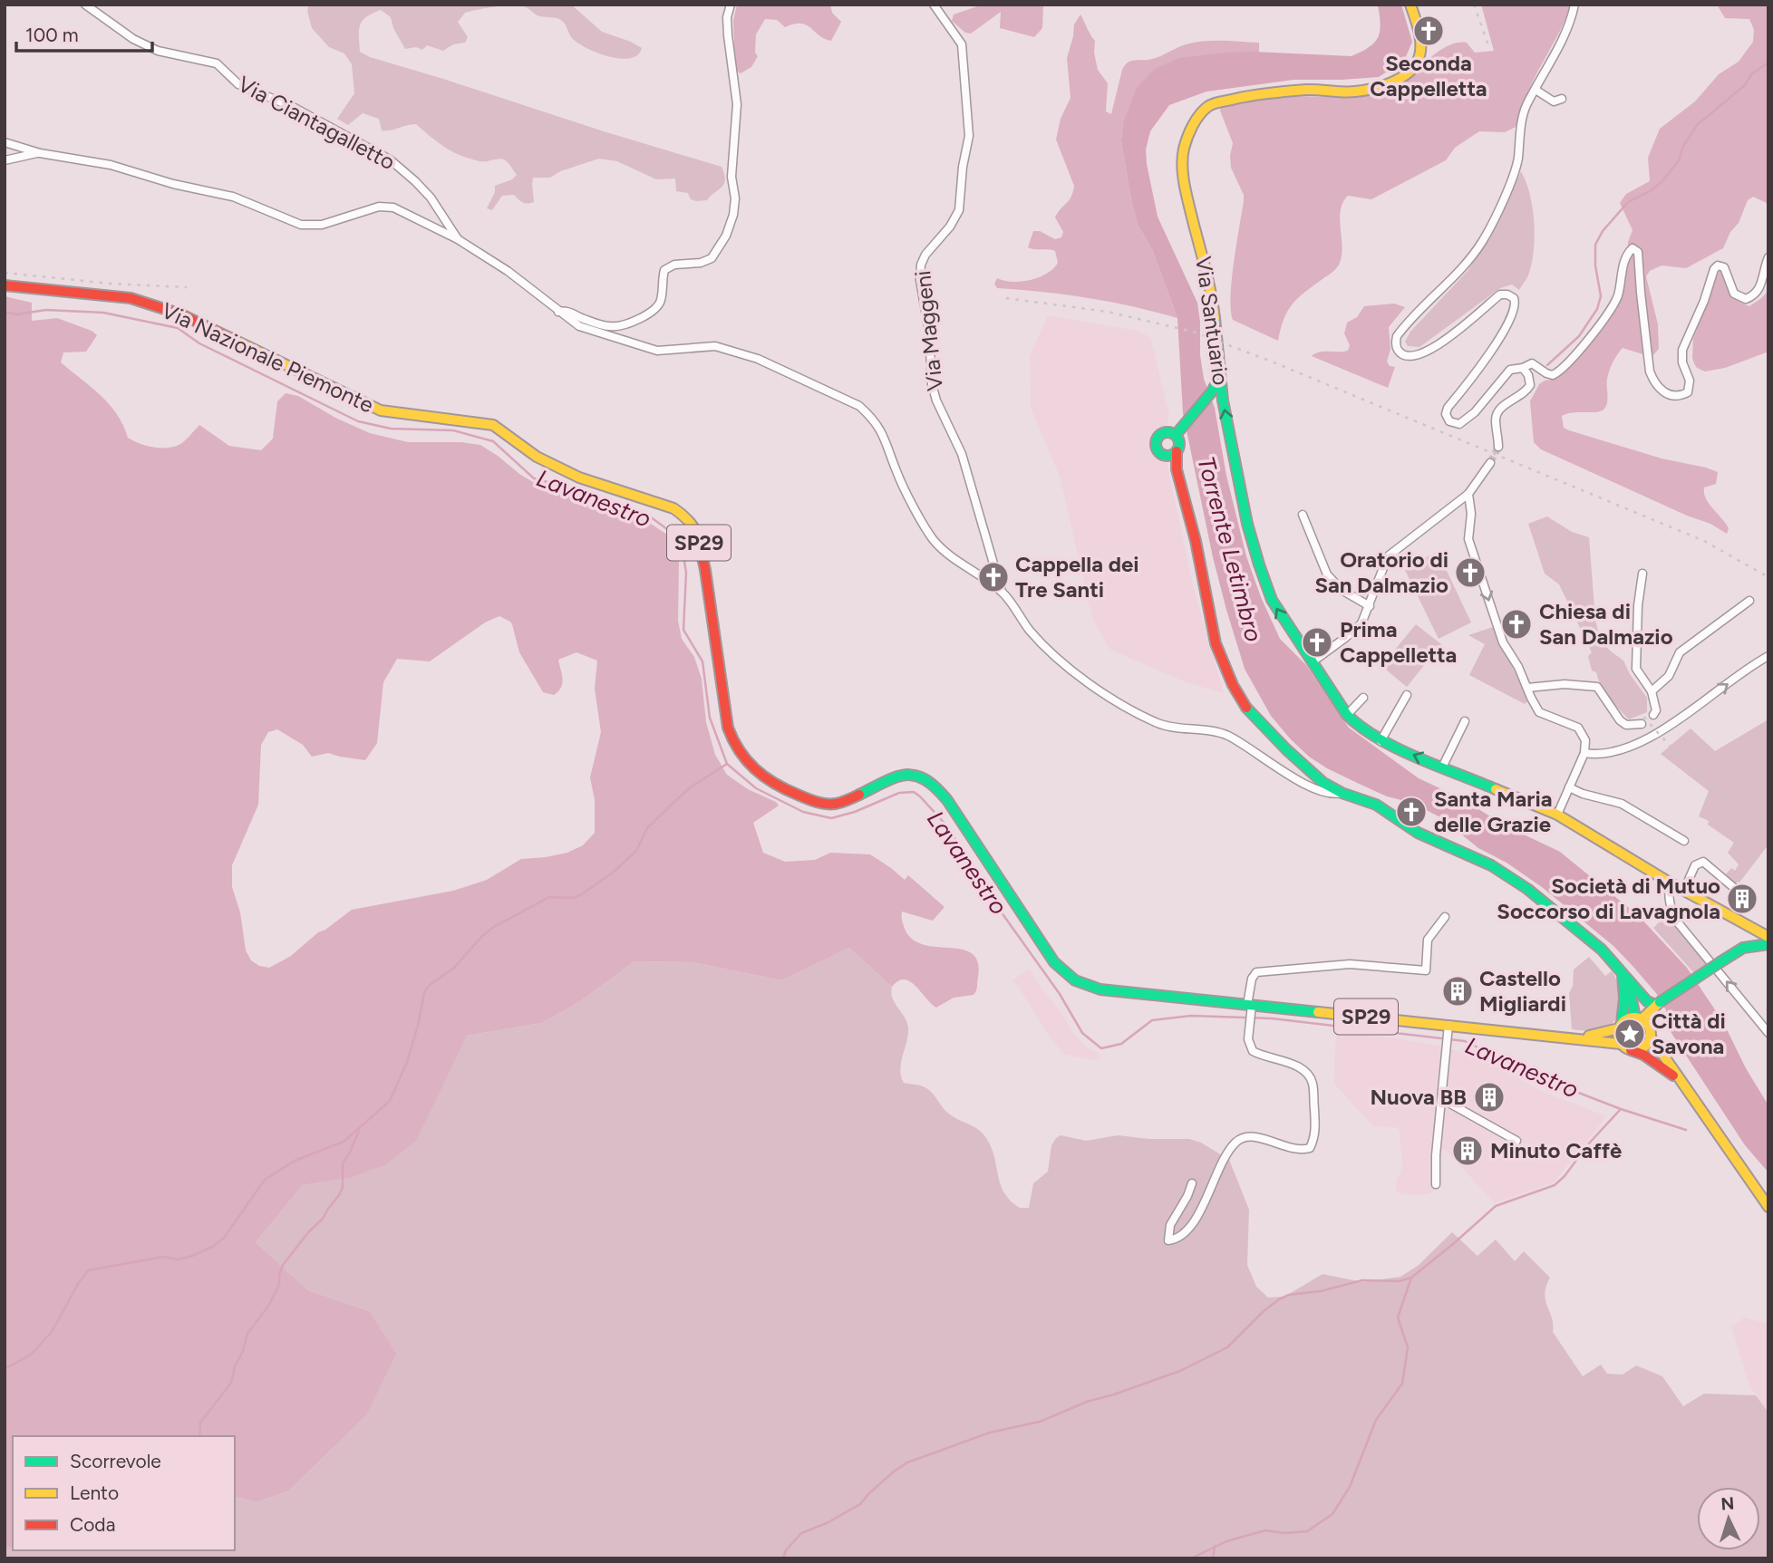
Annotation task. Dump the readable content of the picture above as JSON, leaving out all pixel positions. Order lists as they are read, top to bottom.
{
  "streets": {
    "main road": [
      "Via Ciantagalletto",
      "Via Santuario",
      "Via Nazionale Piemonte",
      "SP29"
    ],
    "street": ["Via Maggeni"]
  },
  "crossings": [
    ["Via Ciantagalletto", "Via Maggeni"],
    ["Via Ciantagalletto", "Via Nazionale Piemonte"]
  ],
  "water": ["Lavanestro", "Torrente Letimbro"],
  "places": {
    "church": [
      "Seconda Cappelletta",
      "Oratorio di San Dalmazio",
      "Cappella dei Tre Santi",
      "Chiesa di San Dalmazio",
      "Prima Cappelletta",
      "Santa Maria delle Grazie"
    ],
    "building": [
      "Società di Mutuo Soccorso di Lavagnola",
      "Castello Migliardi",
      "Nuova BB",
      "Minuto Caffè"
    ],
    "place": ["Città di Savona"]
  },
  "legend": ["Scorrevole", "Lento", "Coda"],
  "scale_bar": "100 m",
  "north": "top"
}
